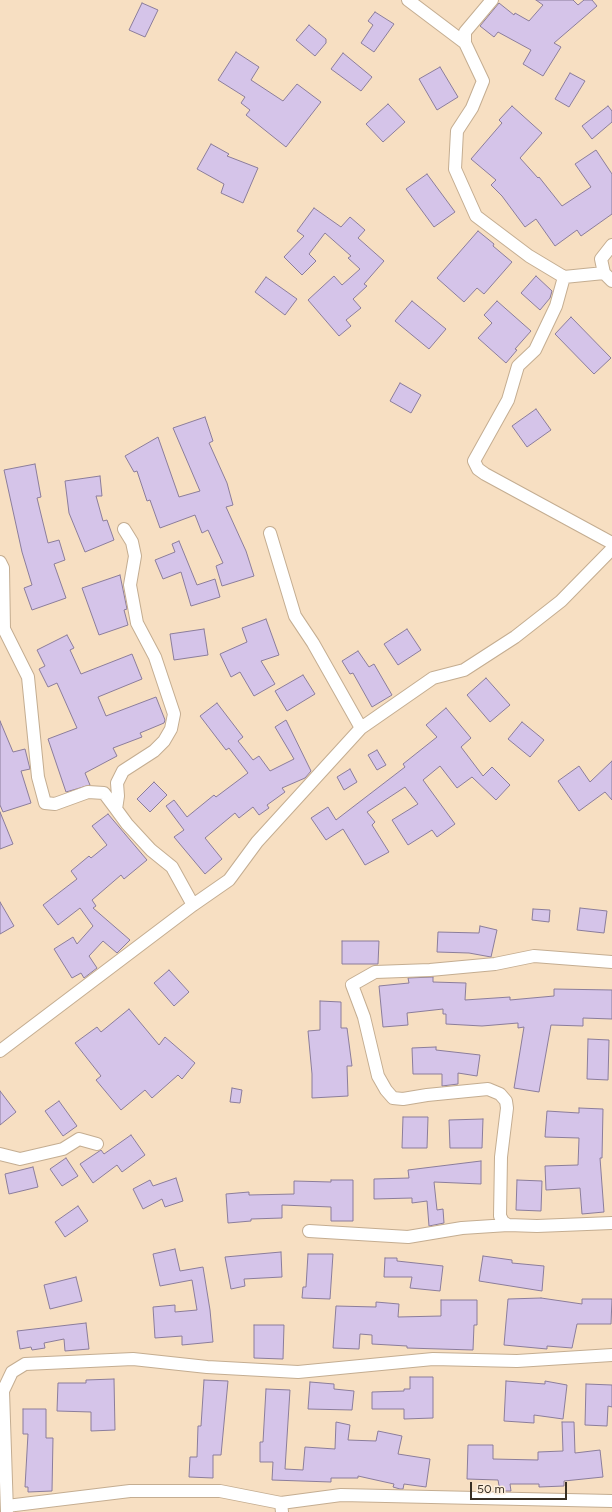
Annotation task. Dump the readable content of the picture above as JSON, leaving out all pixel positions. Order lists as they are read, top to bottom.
{
  "scale_bar": "50 m"
}
